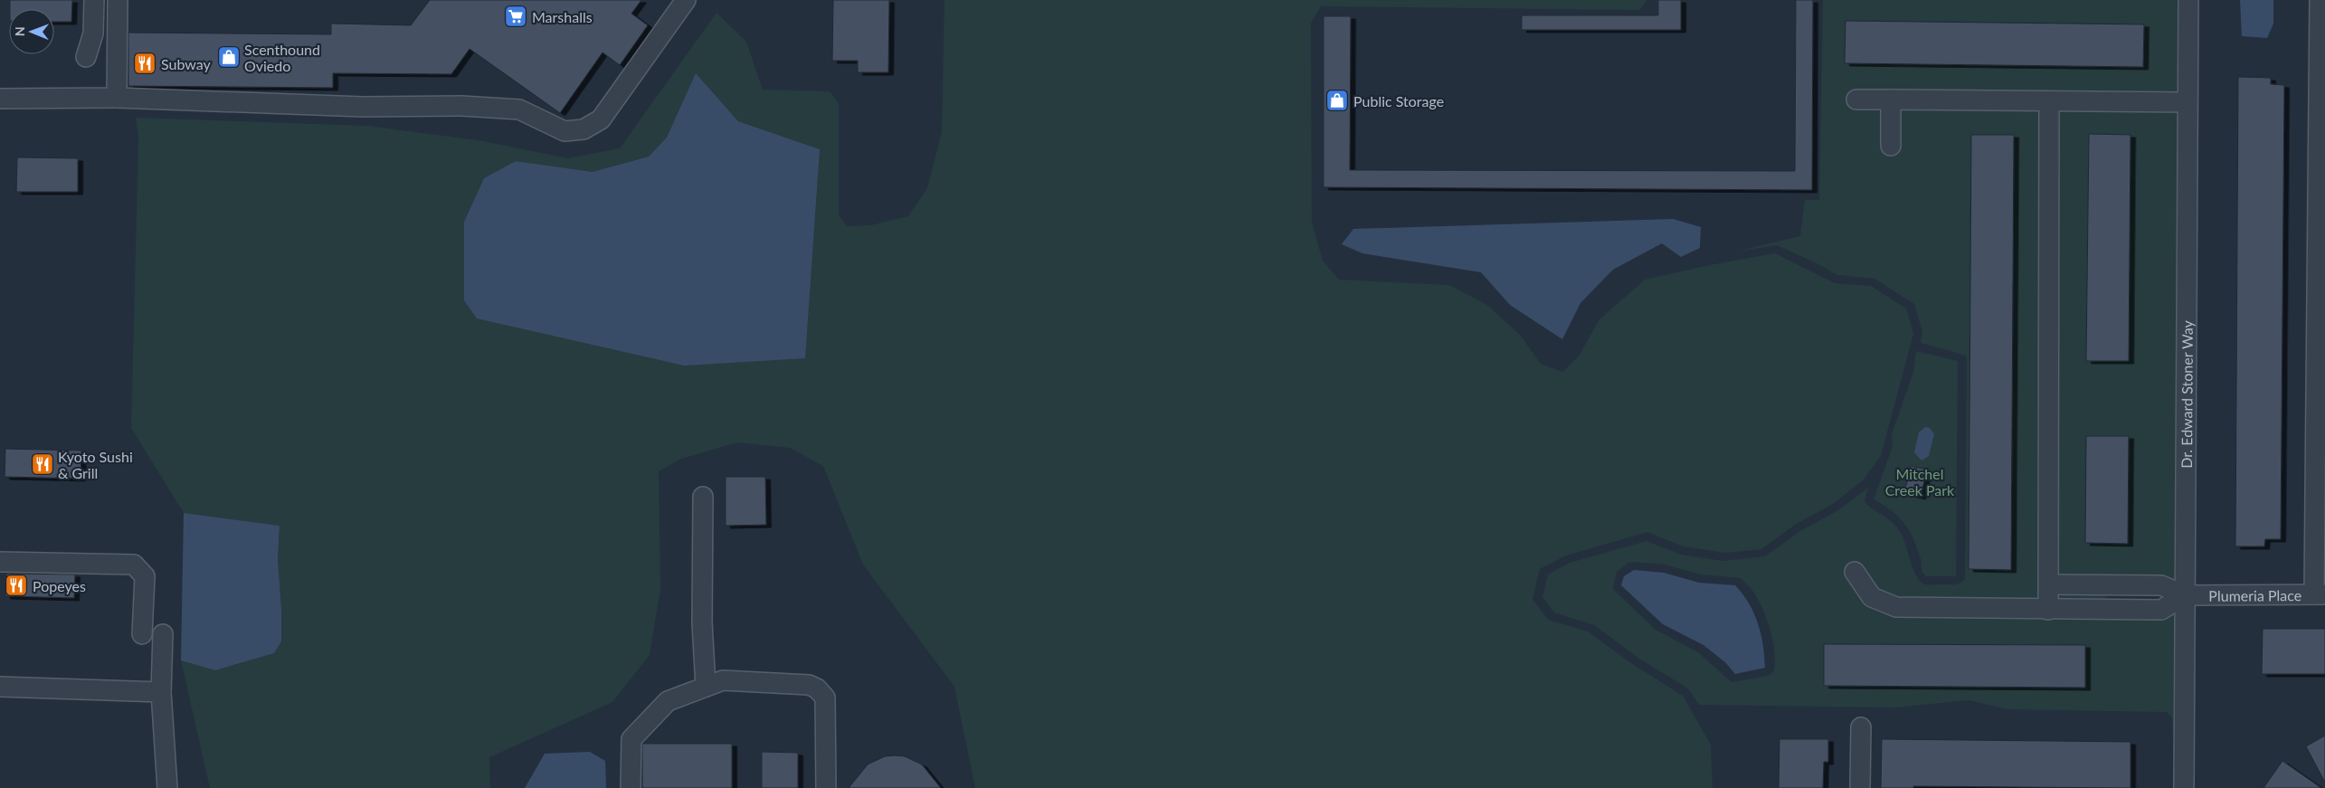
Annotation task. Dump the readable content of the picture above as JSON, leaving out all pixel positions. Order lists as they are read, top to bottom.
{
  "streets": {
    "street": ["Dr. Edward Stoner Way", "Plumeria Place"]
  },
  "crossings": [
    ["Dr. Edward Stoner Way", "Plumeria Place"]
  ],
  "parks": ["Mitchel Creek Park"],
  "places": {
    "supermarket": ["Marshalls"],
    "shop": ["Scenthound Oviedo", "Public Storage"],
    "restaurant": ["Subway", "Kyoto Sushi & Grill", "Popeyes"]
  },
  "north": "left"
}
